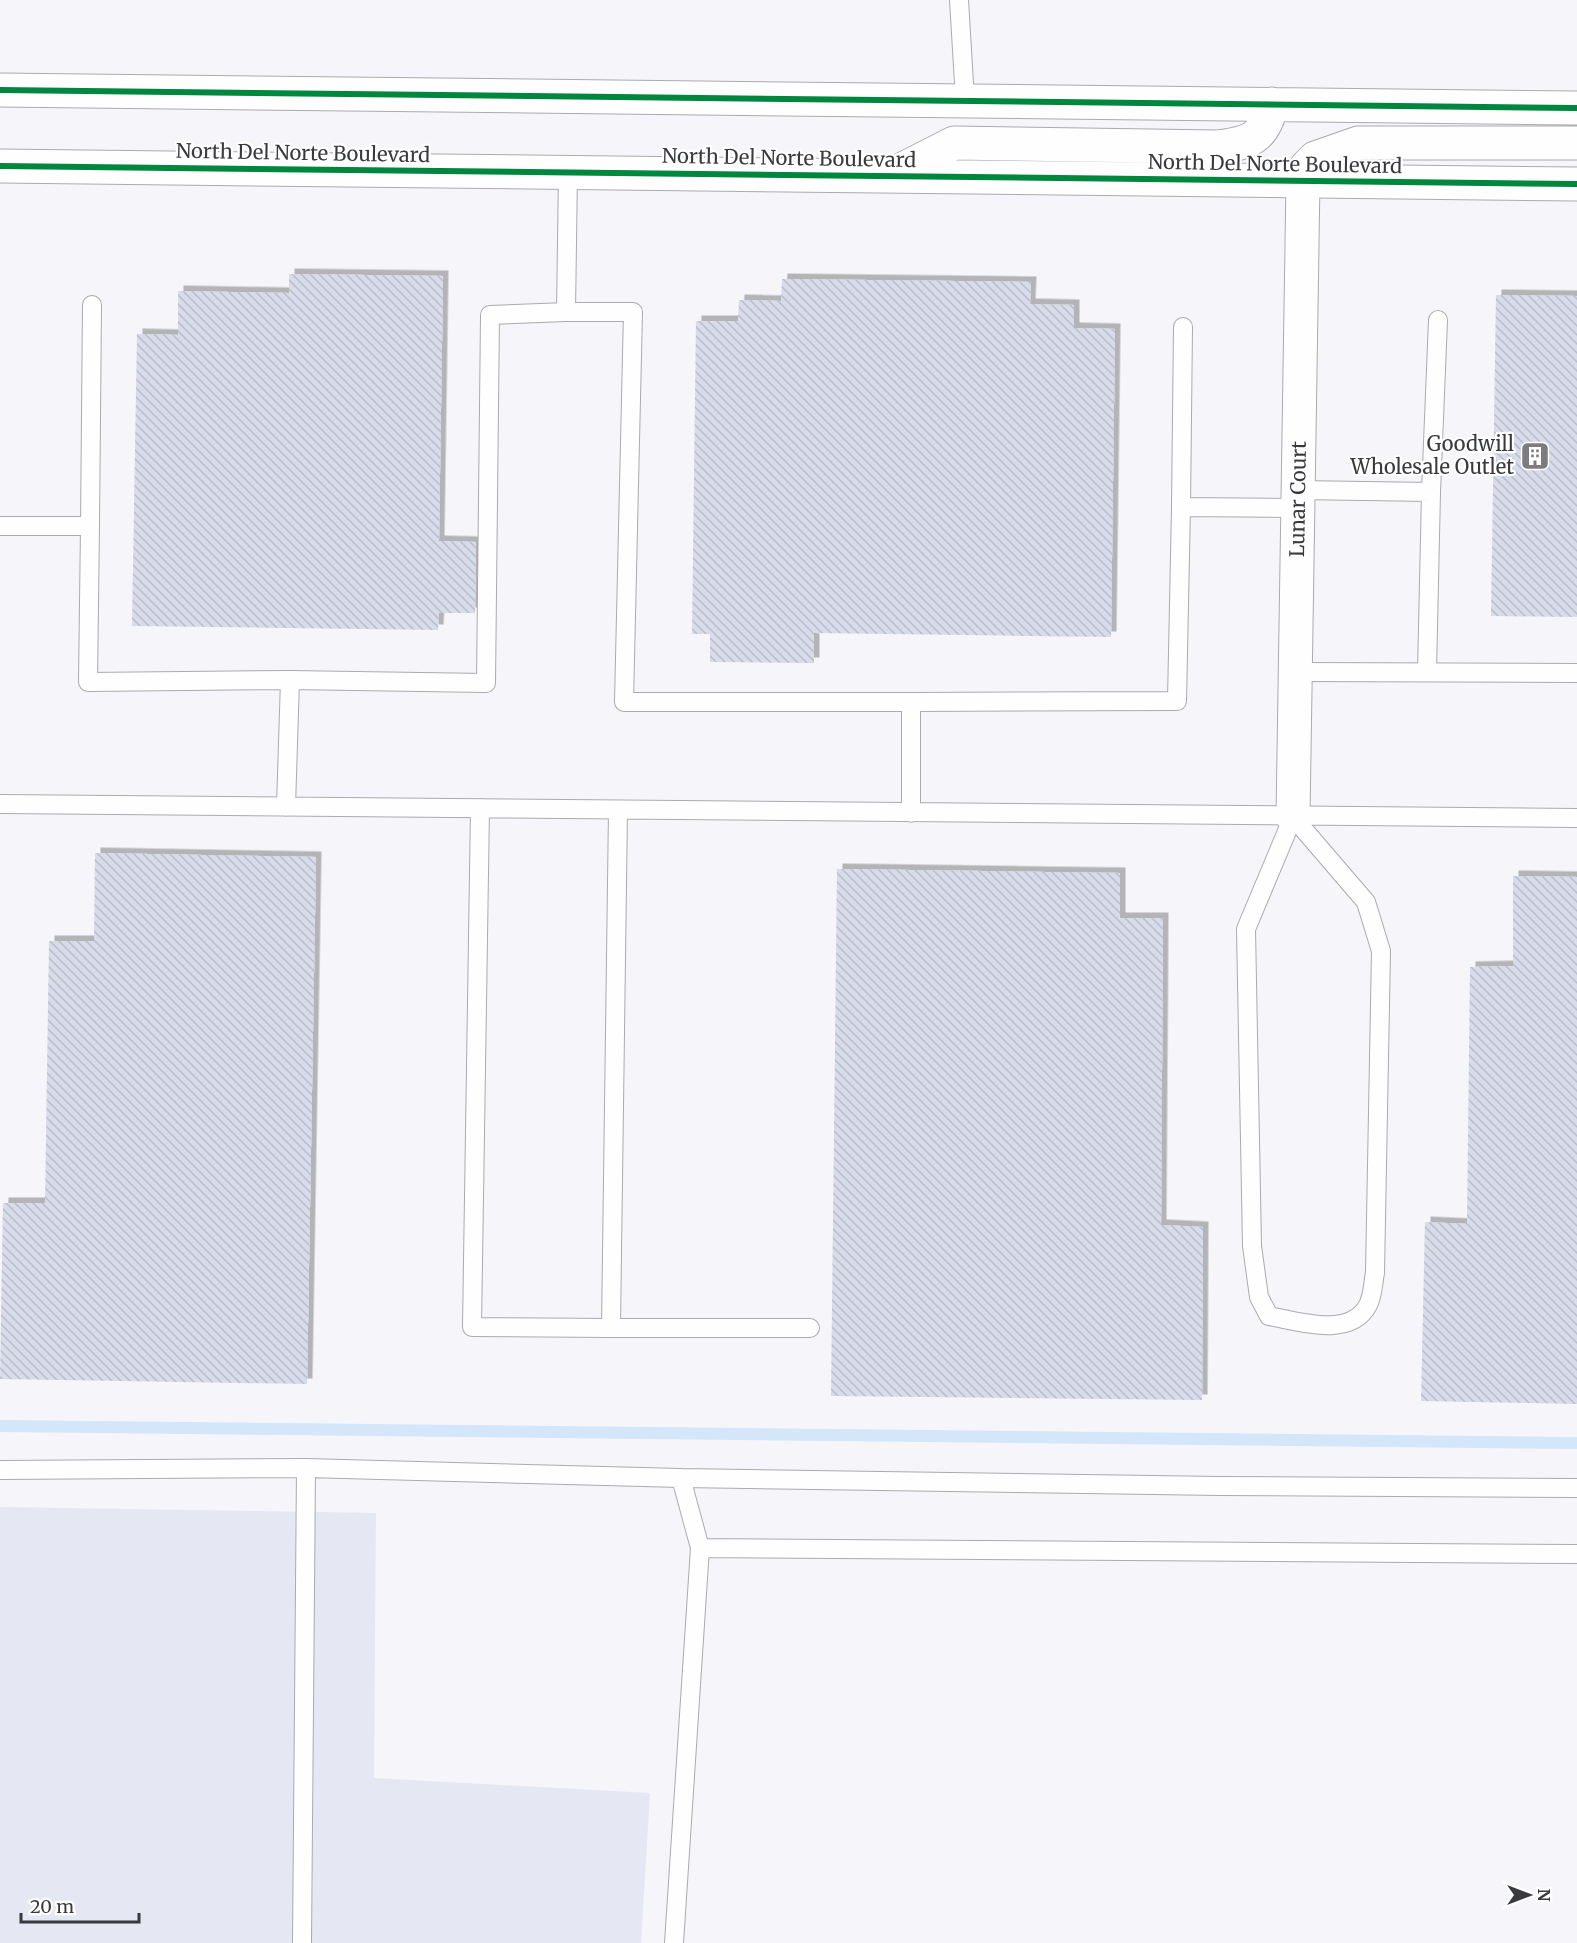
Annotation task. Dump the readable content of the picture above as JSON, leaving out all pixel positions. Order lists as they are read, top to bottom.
{
  "streets": {
    "street": ["North Del Norte Boulevard", "Lunar Court"]
  },
  "crossings": [
    ["North Del Norte Boulevard", "Lunar Court"]
  ],
  "places": {
    "building": ["Goodwill Wholesale Outlet"]
  },
  "scale_bar": "20 m",
  "north": "right"
}
